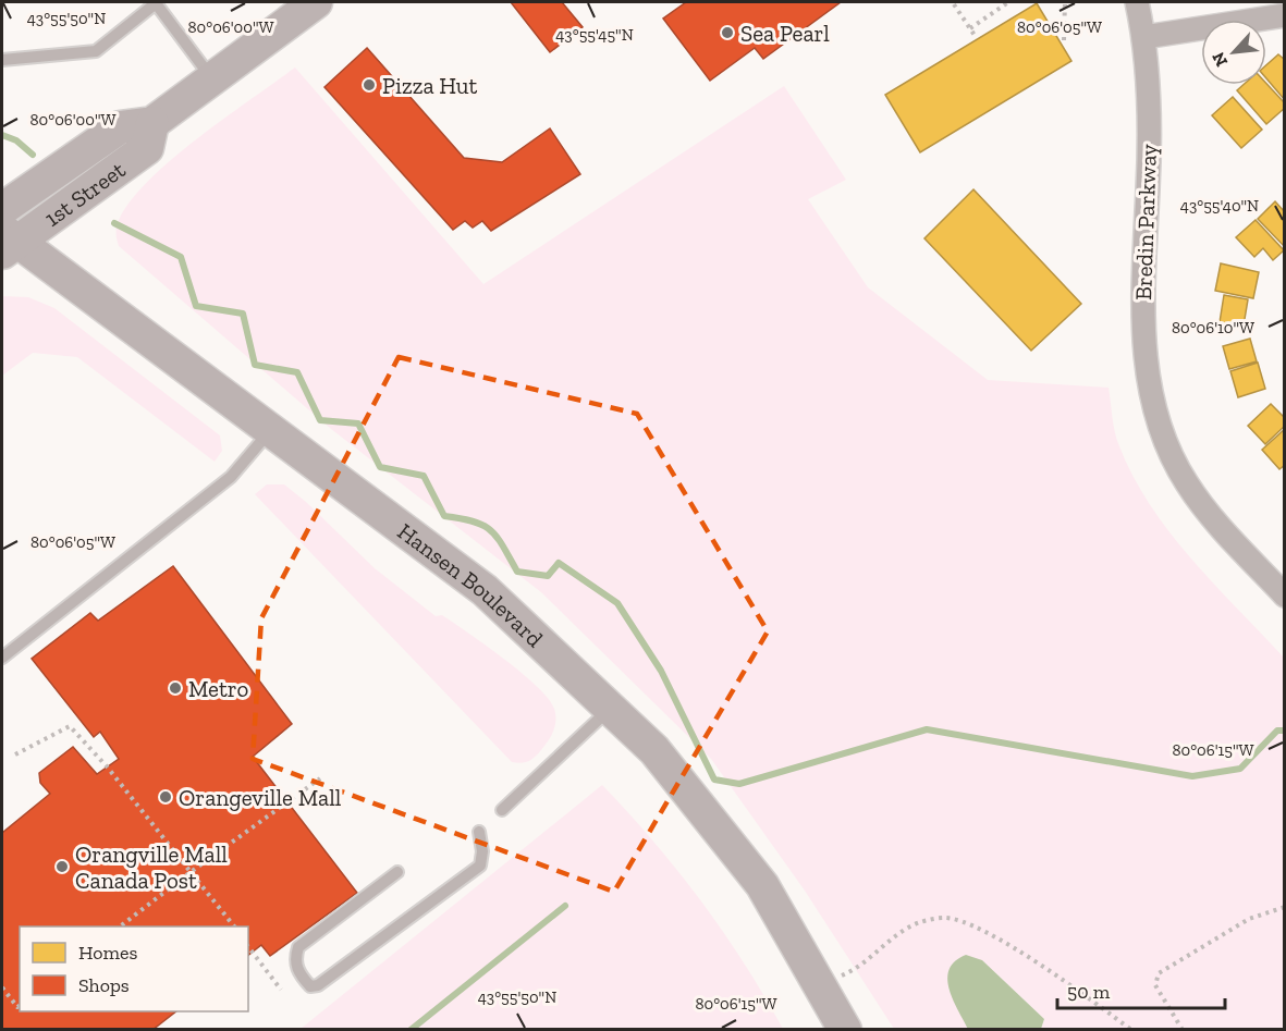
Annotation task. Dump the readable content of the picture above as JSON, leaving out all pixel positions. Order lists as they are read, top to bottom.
{
  "streets": {
    "street": ["1st Street", "Bredin Parkway", "Hansen Boulevard"]
  },
  "crossings": [
    ["1st Street", "Hansen Boulevard"]
  ],
  "places": [
    "Sea Pearl",
    "Pizza Hut",
    "Metro",
    "Orangeville Mall",
    "Orangville Mall Canada Post"
  ],
  "legend": ["Homes", "Shops"],
  "scale_bar": "50 m",
  "north": "bottom left",
  "coordinates": [
    "43°55'50\"N",
    "80°06'00\"W",
    "80°06'05\"W",
    "43°55'45\"N",
    "43°55'40\"N",
    "80°06'10\"W",
    "80°06'15\"W"
  ]
}
